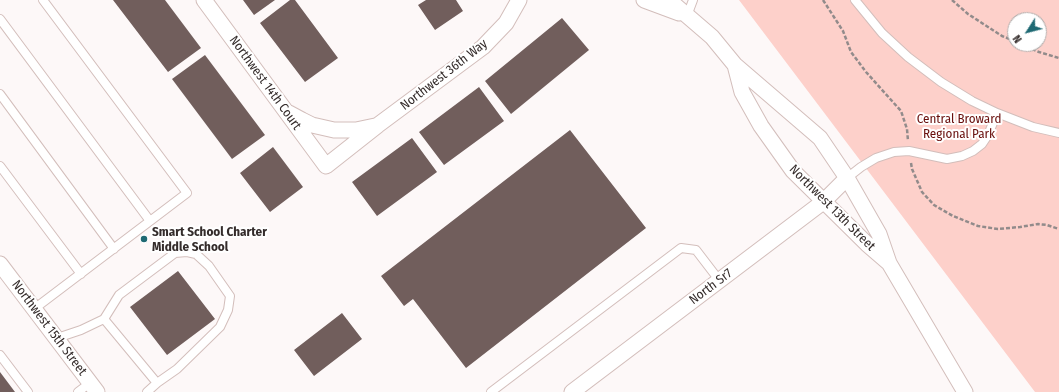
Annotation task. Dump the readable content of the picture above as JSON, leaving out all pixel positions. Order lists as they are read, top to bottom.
{
  "streets": {
    "street": [
      "Northwest 36th Way",
      "Northwest 14th Court",
      "Northwest 13th Street",
      "North Sr7",
      "Northwest 15th Street"
    ]
  },
  "crossings": [
    ["Northwest 36th Way", "Northwest 14th Court"],
    ["Northwest 13th Street", "North Sr7"]
  ],
  "parks": ["Central Broward Regional Park"],
  "places": ["Smart School Charter Middle School"],
  "north": "bottom left"
}
